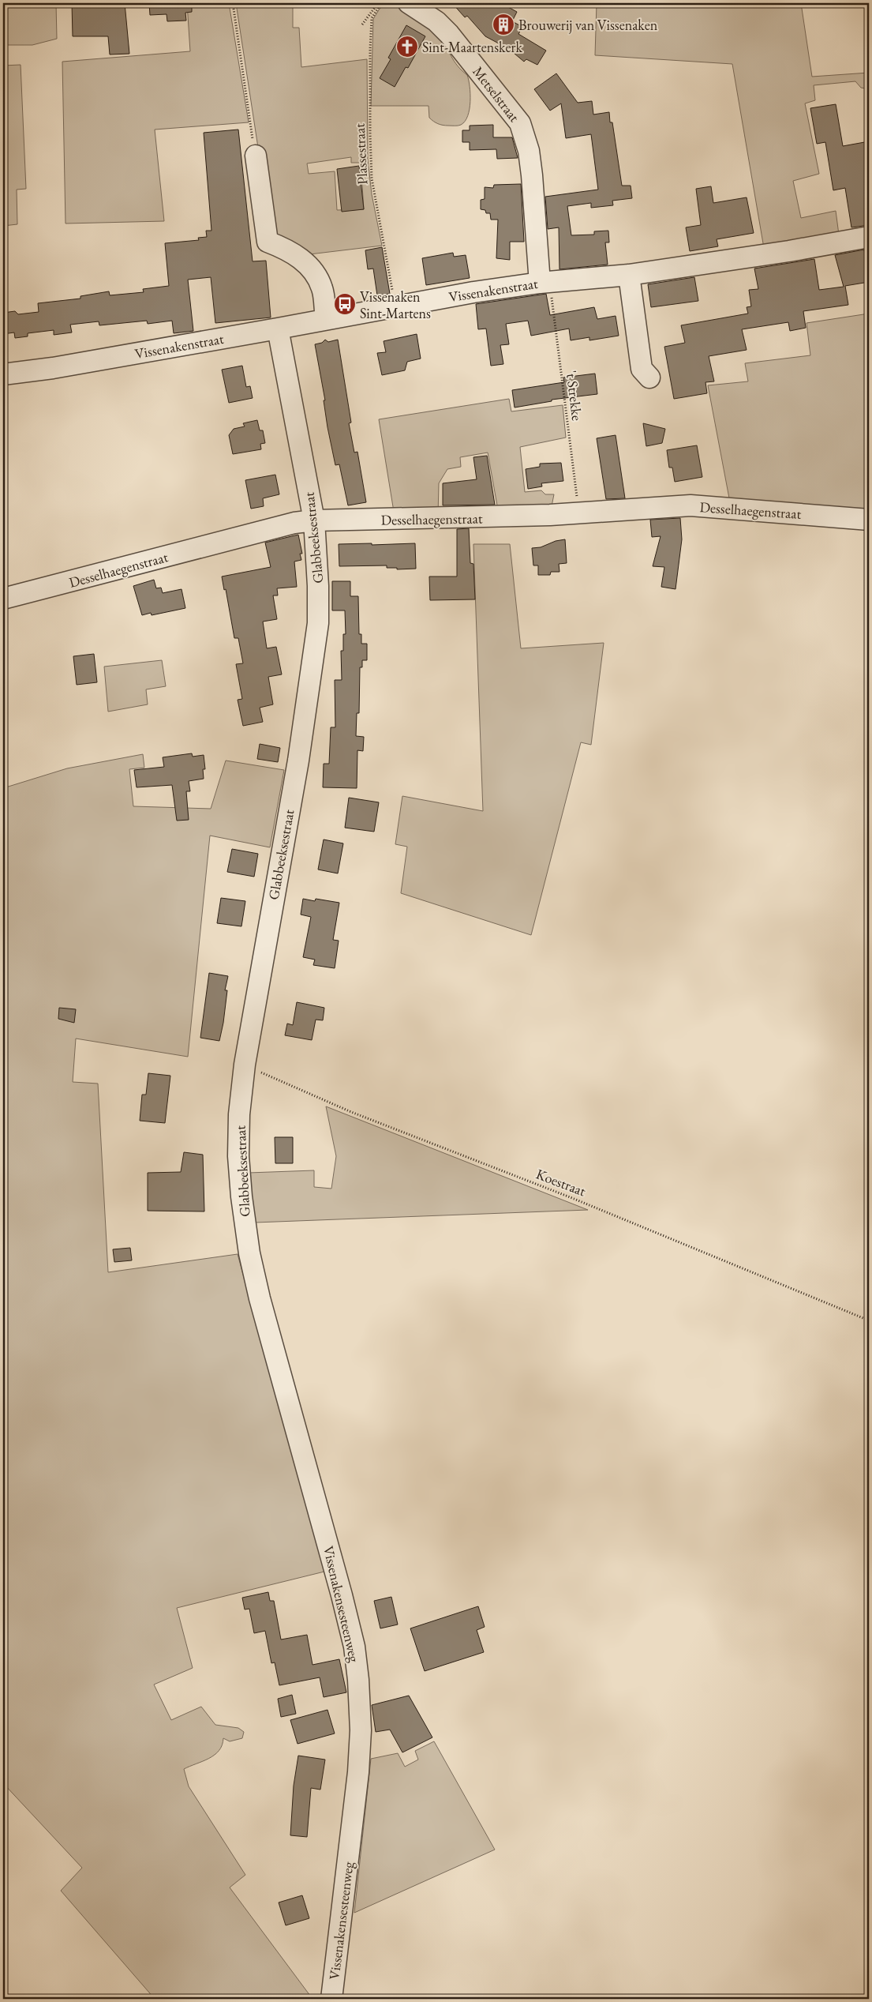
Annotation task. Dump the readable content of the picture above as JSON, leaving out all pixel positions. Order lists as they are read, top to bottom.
{
  "streets": {
    "street": [
      "Metselstraat",
      "Vissenakenstraat",
      "Desselhaegenstraat",
      "Glabbeeksestraat",
      "Vissenakensesteenweg"
    ],
    "path": ["Plassestraat", "'t Strekke", "Koestraat"]
  },
  "crossings": [
    ["Metselstraat", "Vissenakenstraat"],
    ["Metselstraat", "'t Strekke"],
    ["Plassestraat", "Vissenakenstraat"],
    ["Vissenakenstraat", "'t Strekke"],
    ["Vissenakenstraat", "Glabbeeksestraat"],
    ["'t Strekke", "Desselhaegenstraat"],
    ["Desselhaegenstraat", "Glabbeeksestraat"],
    ["Glabbeeksestraat", "Koestraat"],
    ["Glabbeeksestraat", "Vissenakensesteenweg"]
  ],
  "places": {
    "building": ["Brouwerij van Vissenaken"],
    "church": ["Sint-Maartenskerk"],
    "bus stop": ["Vissenaken Sint-Martens"]
  }
}
